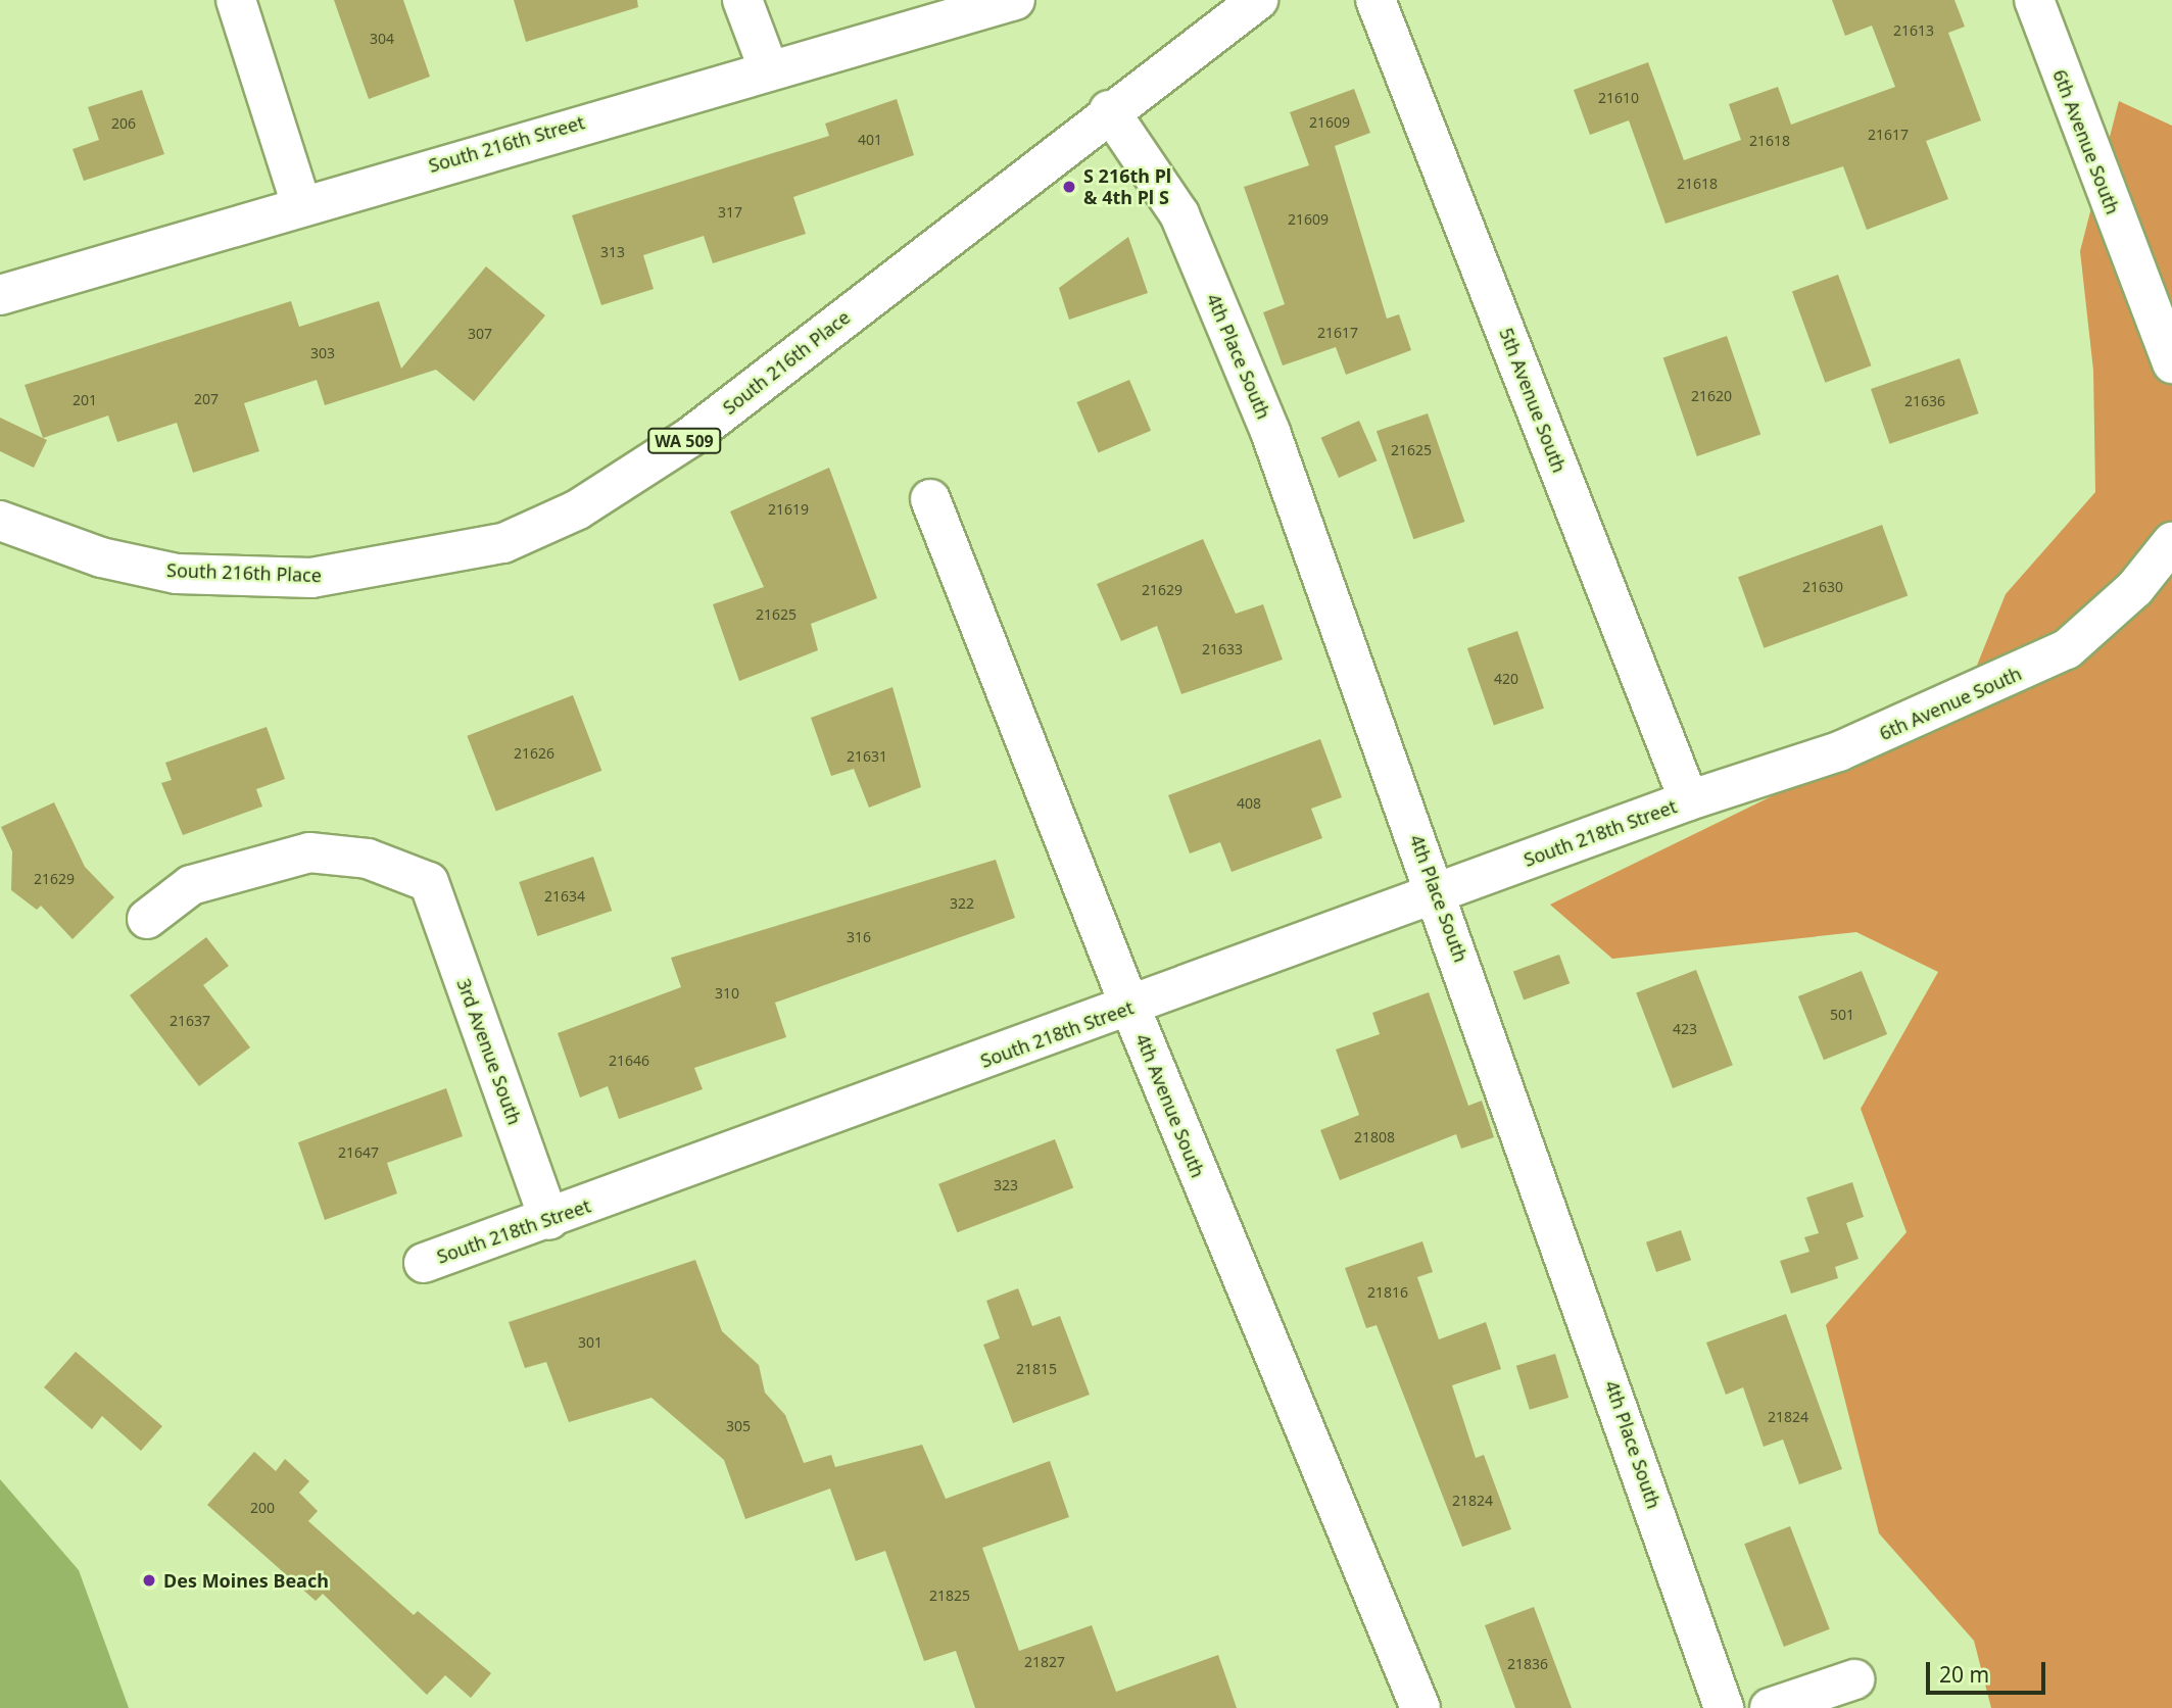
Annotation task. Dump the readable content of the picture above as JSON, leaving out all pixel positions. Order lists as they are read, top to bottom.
{
  "streets": {
    "street": [
      "6th Avenue South",
      "South 216th Street",
      "4th Place South",
      "South 216th Place",
      "5th Avenue South",
      "WA 509",
      "South 218th Street",
      "3rd Avenue South",
      "4th Avenue South"
    ]
  },
  "crossings": [
    ["6th Avenue South", "5th Avenue South"],
    ["6th Avenue South", "South 218th Street"],
    ["4th Place South", "South 216th Place"],
    ["4th Place South", "South 218th Street"],
    ["5th Avenue South", "South 218th Street"],
    ["South 218th Street", "3rd Avenue South"],
    ["South 218th Street", "4th Avenue South"]
  ],
  "places": ["S 216th Pl & 4th Pl S", "Des Moines Beach"],
  "house_numbers": [
    "21613",
    "304",
    "21610",
    "21609",
    "206",
    "21617",
    "401",
    "21618",
    "21618",
    "317",
    "21609",
    "313",
    "21617",
    "307",
    "303",
    "21620",
    "207",
    "201",
    "21636",
    "21625",
    "21619",
    "21630",
    "21629",
    "21625",
    "21633",
    "420",
    "21626",
    "21631",
    "408",
    "21629",
    "21634",
    "322",
    "316",
    "310",
    "501",
    "21637",
    "423",
    "21646",
    "21808",
    "21647",
    "323",
    "21816",
    "301",
    "21815",
    "21824",
    "305",
    "21824",
    "200",
    "21825",
    "21827",
    "21836"
  ],
  "scale_bar": "20 m"
}
